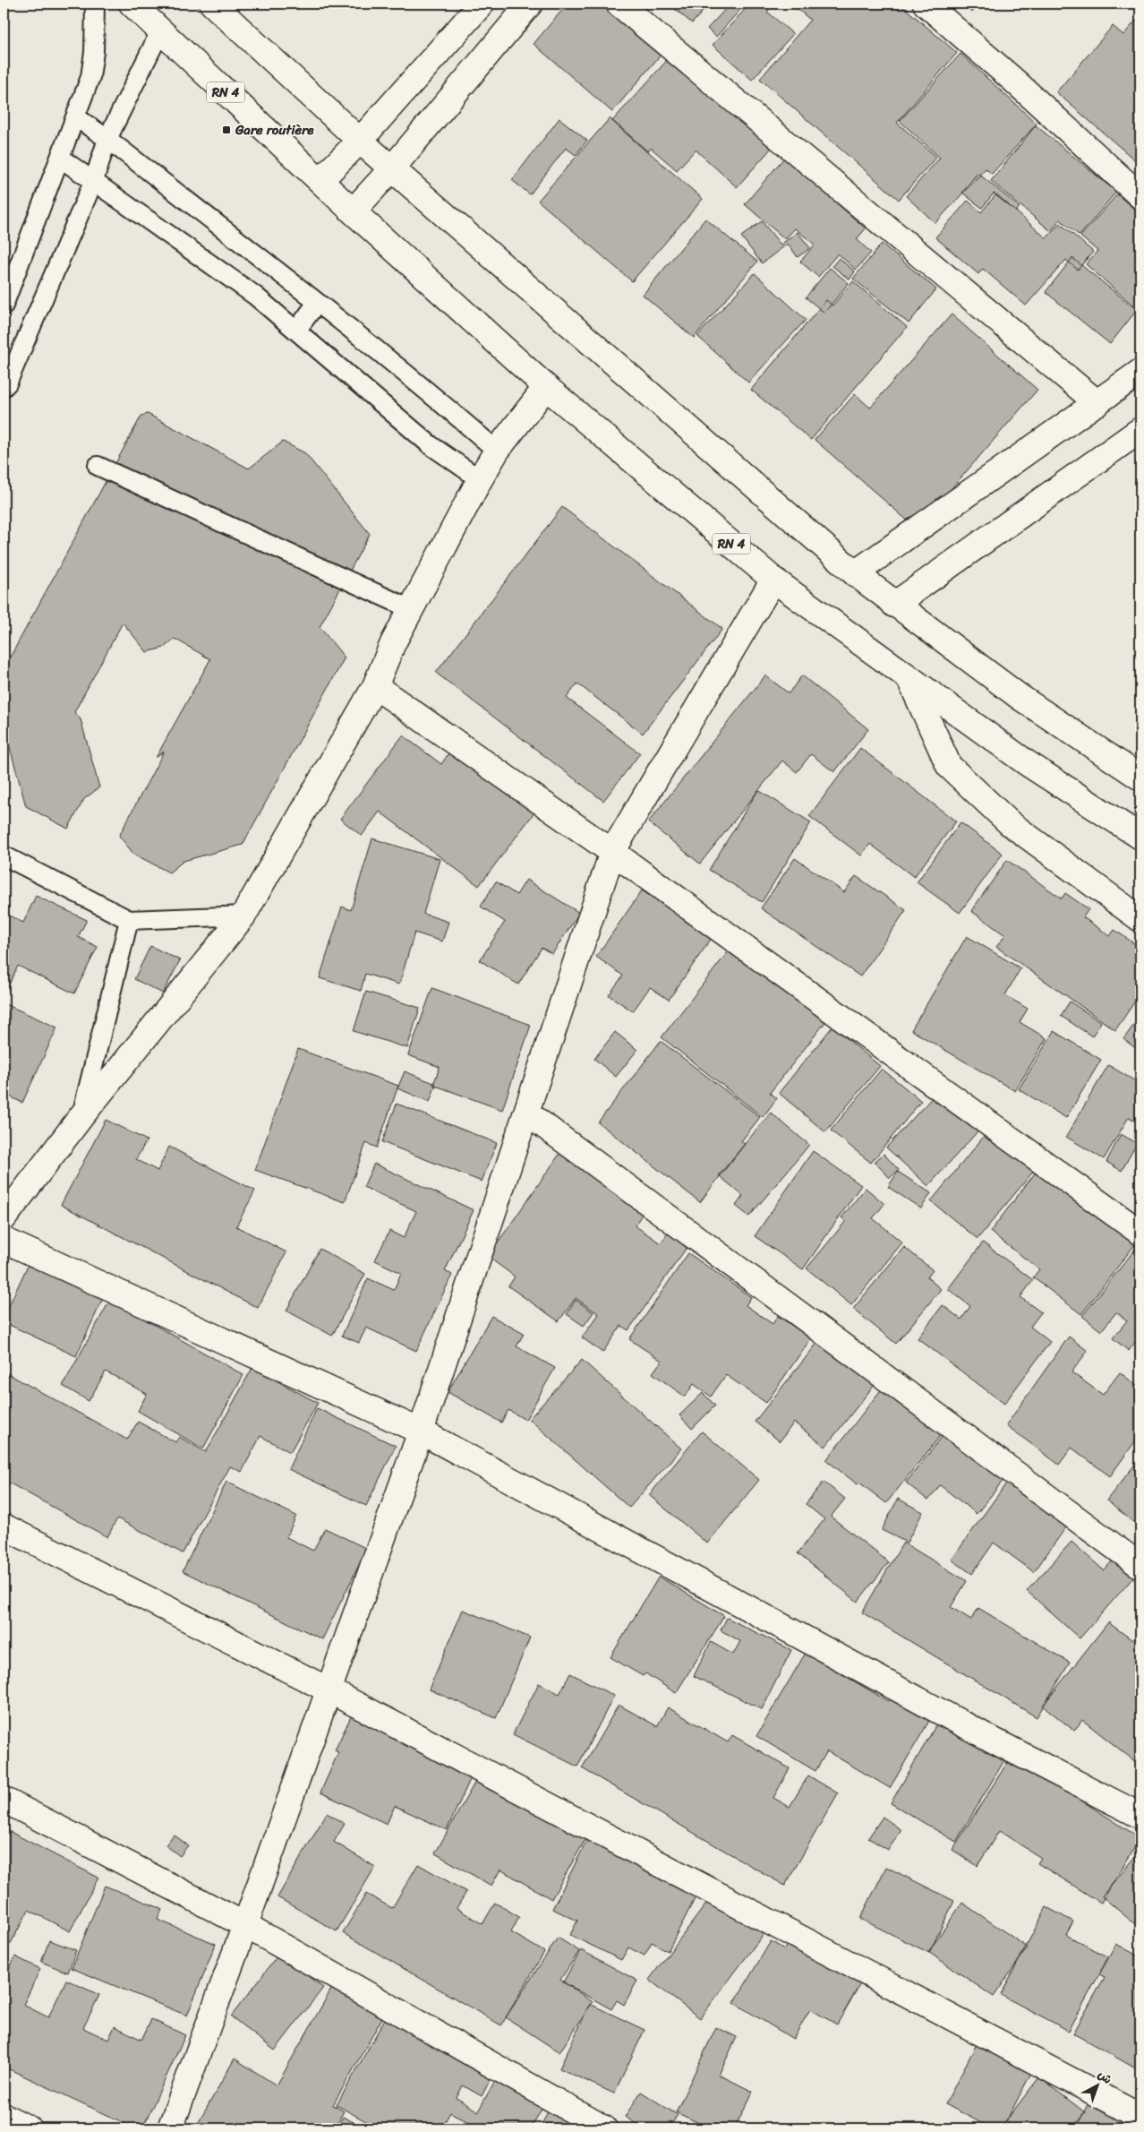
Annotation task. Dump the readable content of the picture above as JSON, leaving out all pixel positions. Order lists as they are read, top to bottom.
{
  "streets": {
    "street": ["RN 4"]
  },
  "places": {
    "transit": ["Gare routière"]
  },
  "north": "top right"
}
